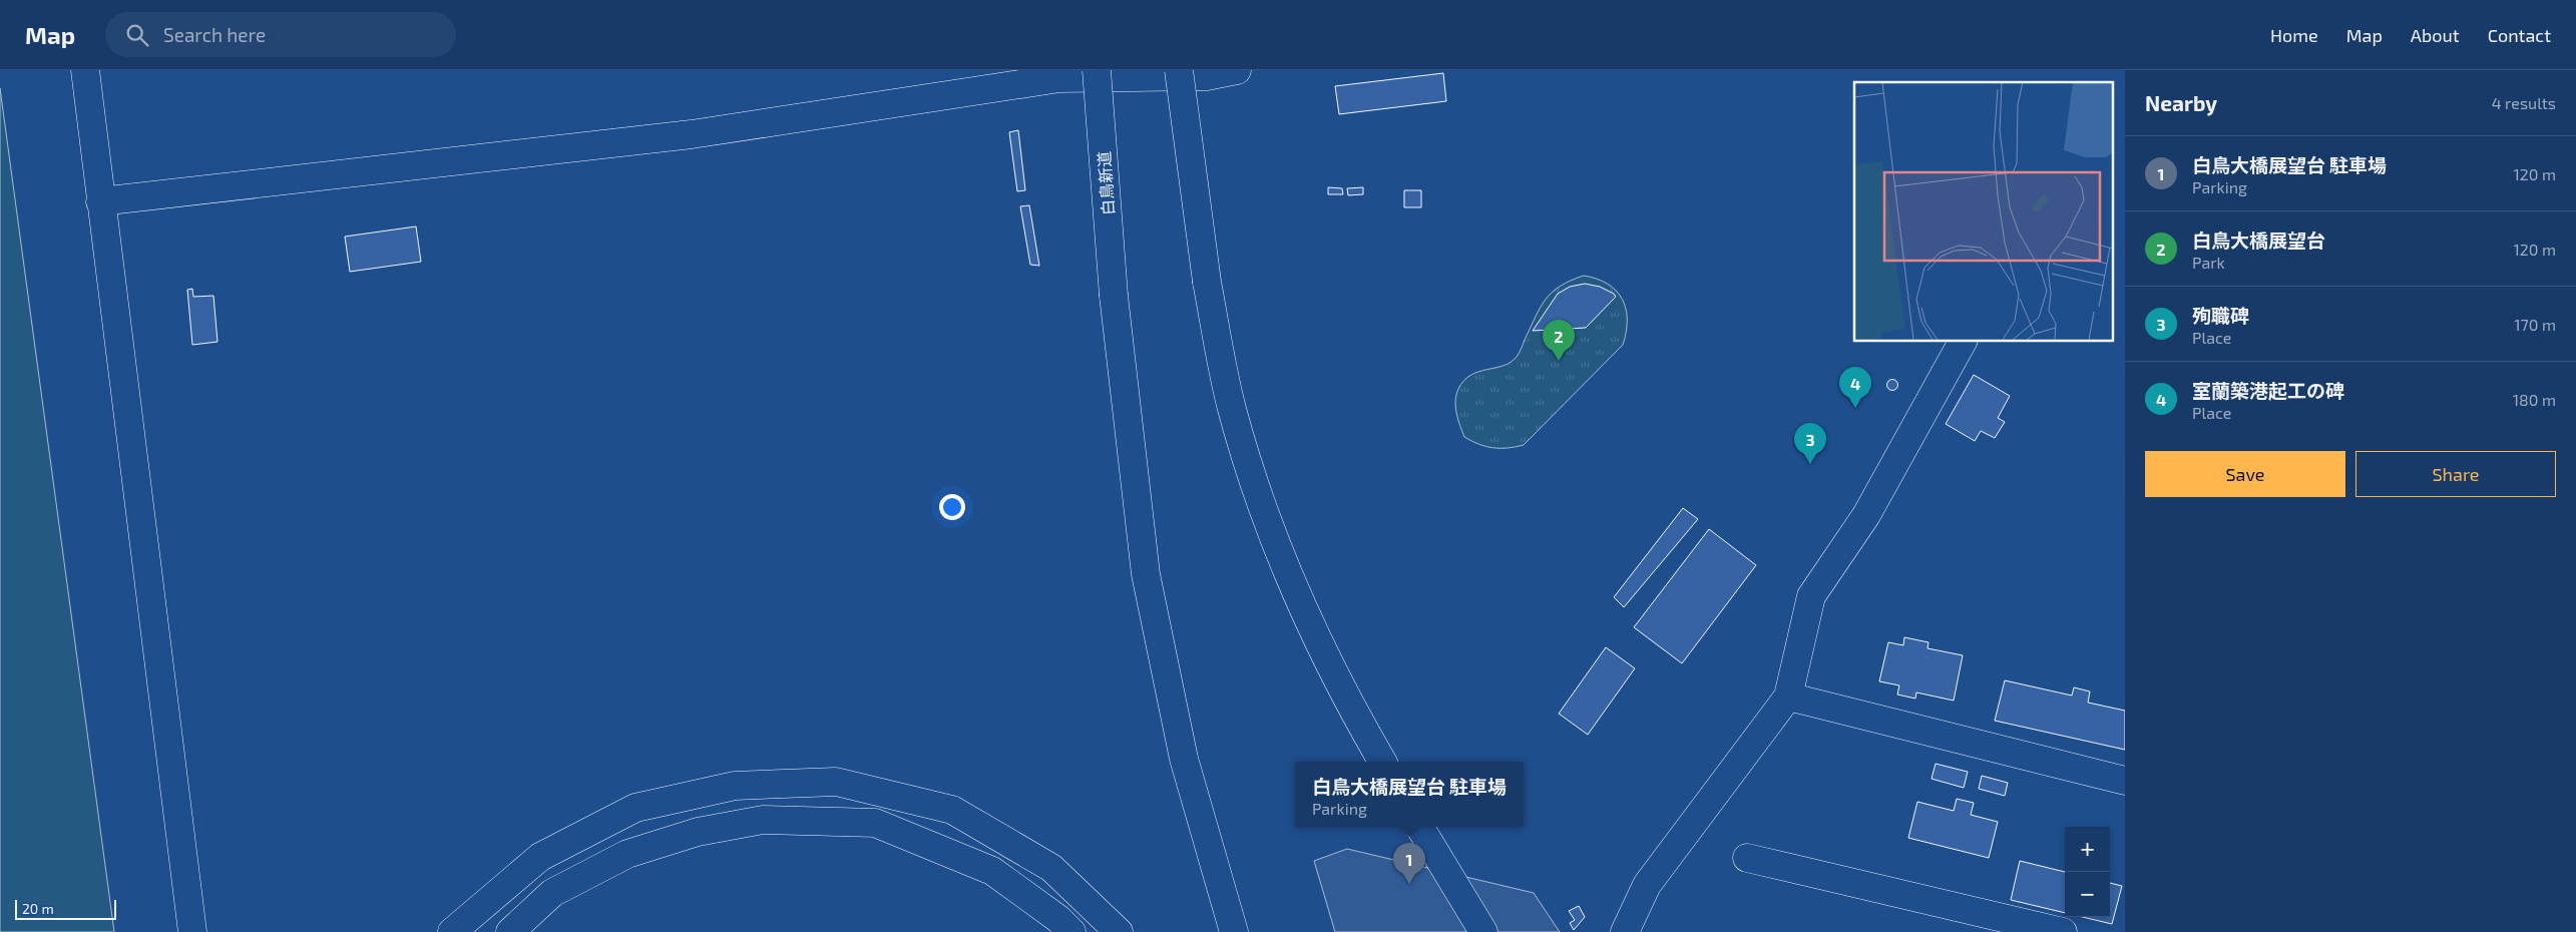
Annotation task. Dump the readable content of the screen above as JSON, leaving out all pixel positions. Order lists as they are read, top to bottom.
{
  "streets": {
    "main road": ["白鳥新道"]
  },
  "scale_bar": "20 m",
  "page": {
    "header": "Map",
    "search": "Search here",
    "nav": [
      "Home",
      "Map",
      "About",
      "Contact"
    ],
    "heading": ["Nearby", "4 results"],
    "list": [
      {
        "mark": "1",
        "name": "白鳥大橋展望台 駐車場",
        "note": "Parking",
        "value": "120 m"
      },
      {
        "mark": "2",
        "name": "白鳥大橋展望台",
        "note": "Park",
        "value": "120 m"
      },
      {
        "mark": "3",
        "name": "殉職碑",
        "note": "Place",
        "value": "170 m"
      },
      {
        "mark": "4",
        "name": "室蘭築港起工の碑",
        "note": "Place",
        "value": "180 m"
      }
    ],
    "pins": [
      "2",
      "4",
      "3",
      "1"
    ],
    "buttons": ["Save", "Share"],
    "popup": ["白鳥大橋展望台 駐車場", "Parking"],
    "map_buttons": ["+", "−"],
    "scale": "20 m"
  }
}
